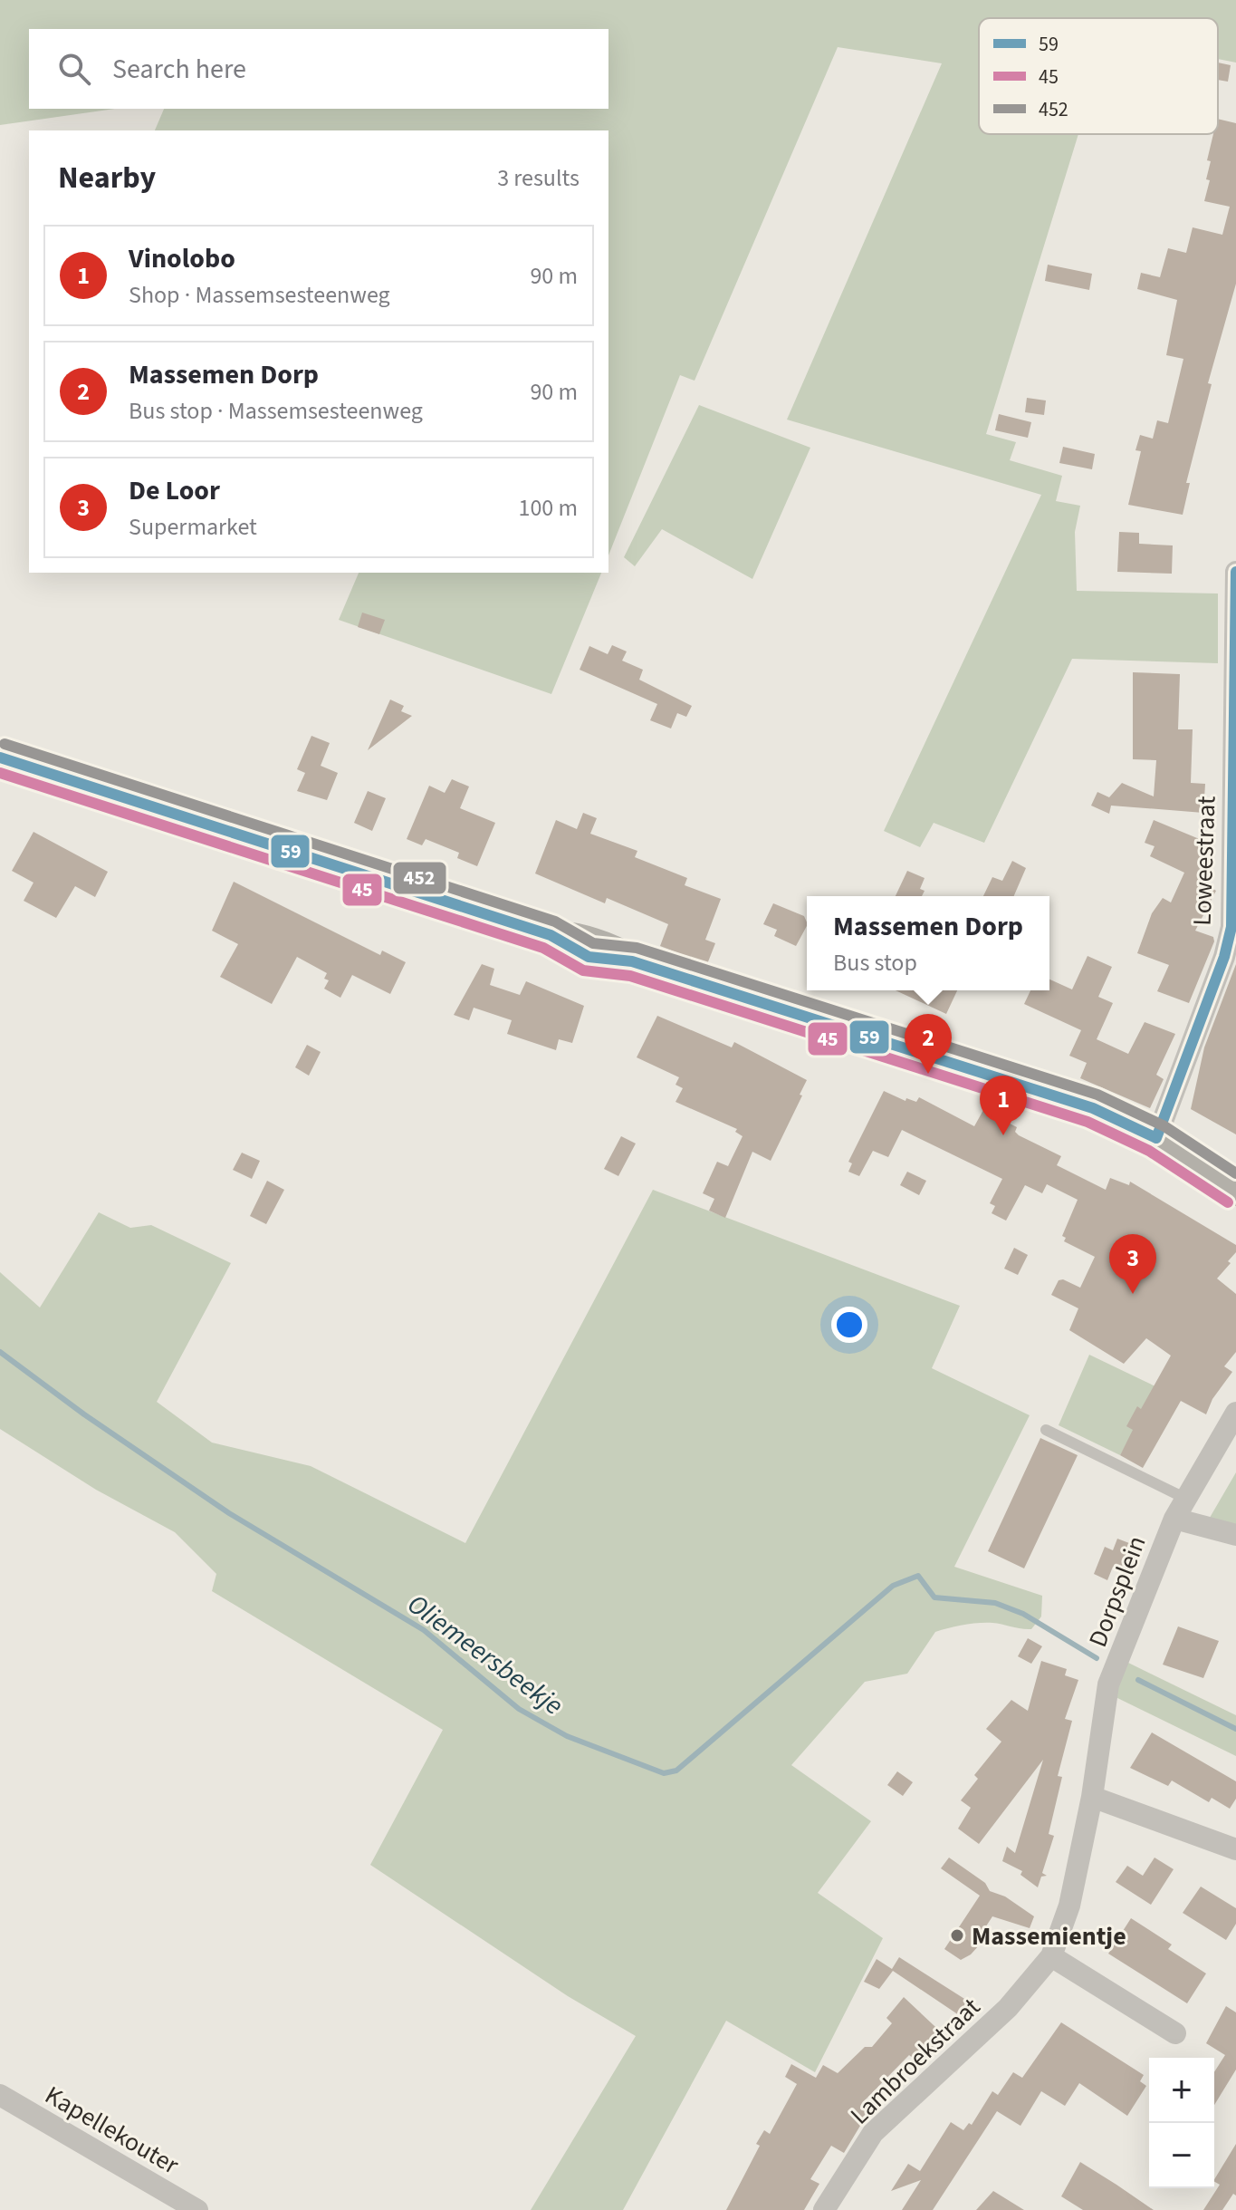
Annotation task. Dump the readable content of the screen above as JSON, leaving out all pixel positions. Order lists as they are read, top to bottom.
{
  "streets": {
    "street": [
      "Loweestraat",
      "Dorpsplein",
      "Lambroekstraat",
      "Kapellekouter"
    ]
  },
  "crossings": [
    ["Dorpsplein", "Lambroekstraat"]
  ],
  "water": ["Oliemeersbeekje"],
  "places": ["Massemientje"],
  "lines": ["transit line 59", "transit line 452", "transit line 45"],
  "legend": ["59", "45", "452"],
  "page": {
    "search": "Search here",
    "heading": ["Nearby", "3 results"],
    "list": [
      {
        "mark": "1",
        "name": "Vinolobo",
        "note": "Shop · Massemsesteenweg",
        "value": "90 m"
      },
      {
        "mark": "2",
        "name": "Massemen Dorp",
        "note": "Bus stop · Massemsesteenweg",
        "value": "90 m"
      },
      {
        "mark": "3",
        "name": "De Loor",
        "note": "Supermarket",
        "value": "100 m"
      }
    ],
    "popup": ["Massemen Dorp", "Bus stop"],
    "pins": ["2", "1", "3"],
    "map_buttons": ["+", "−"]
  }
}
